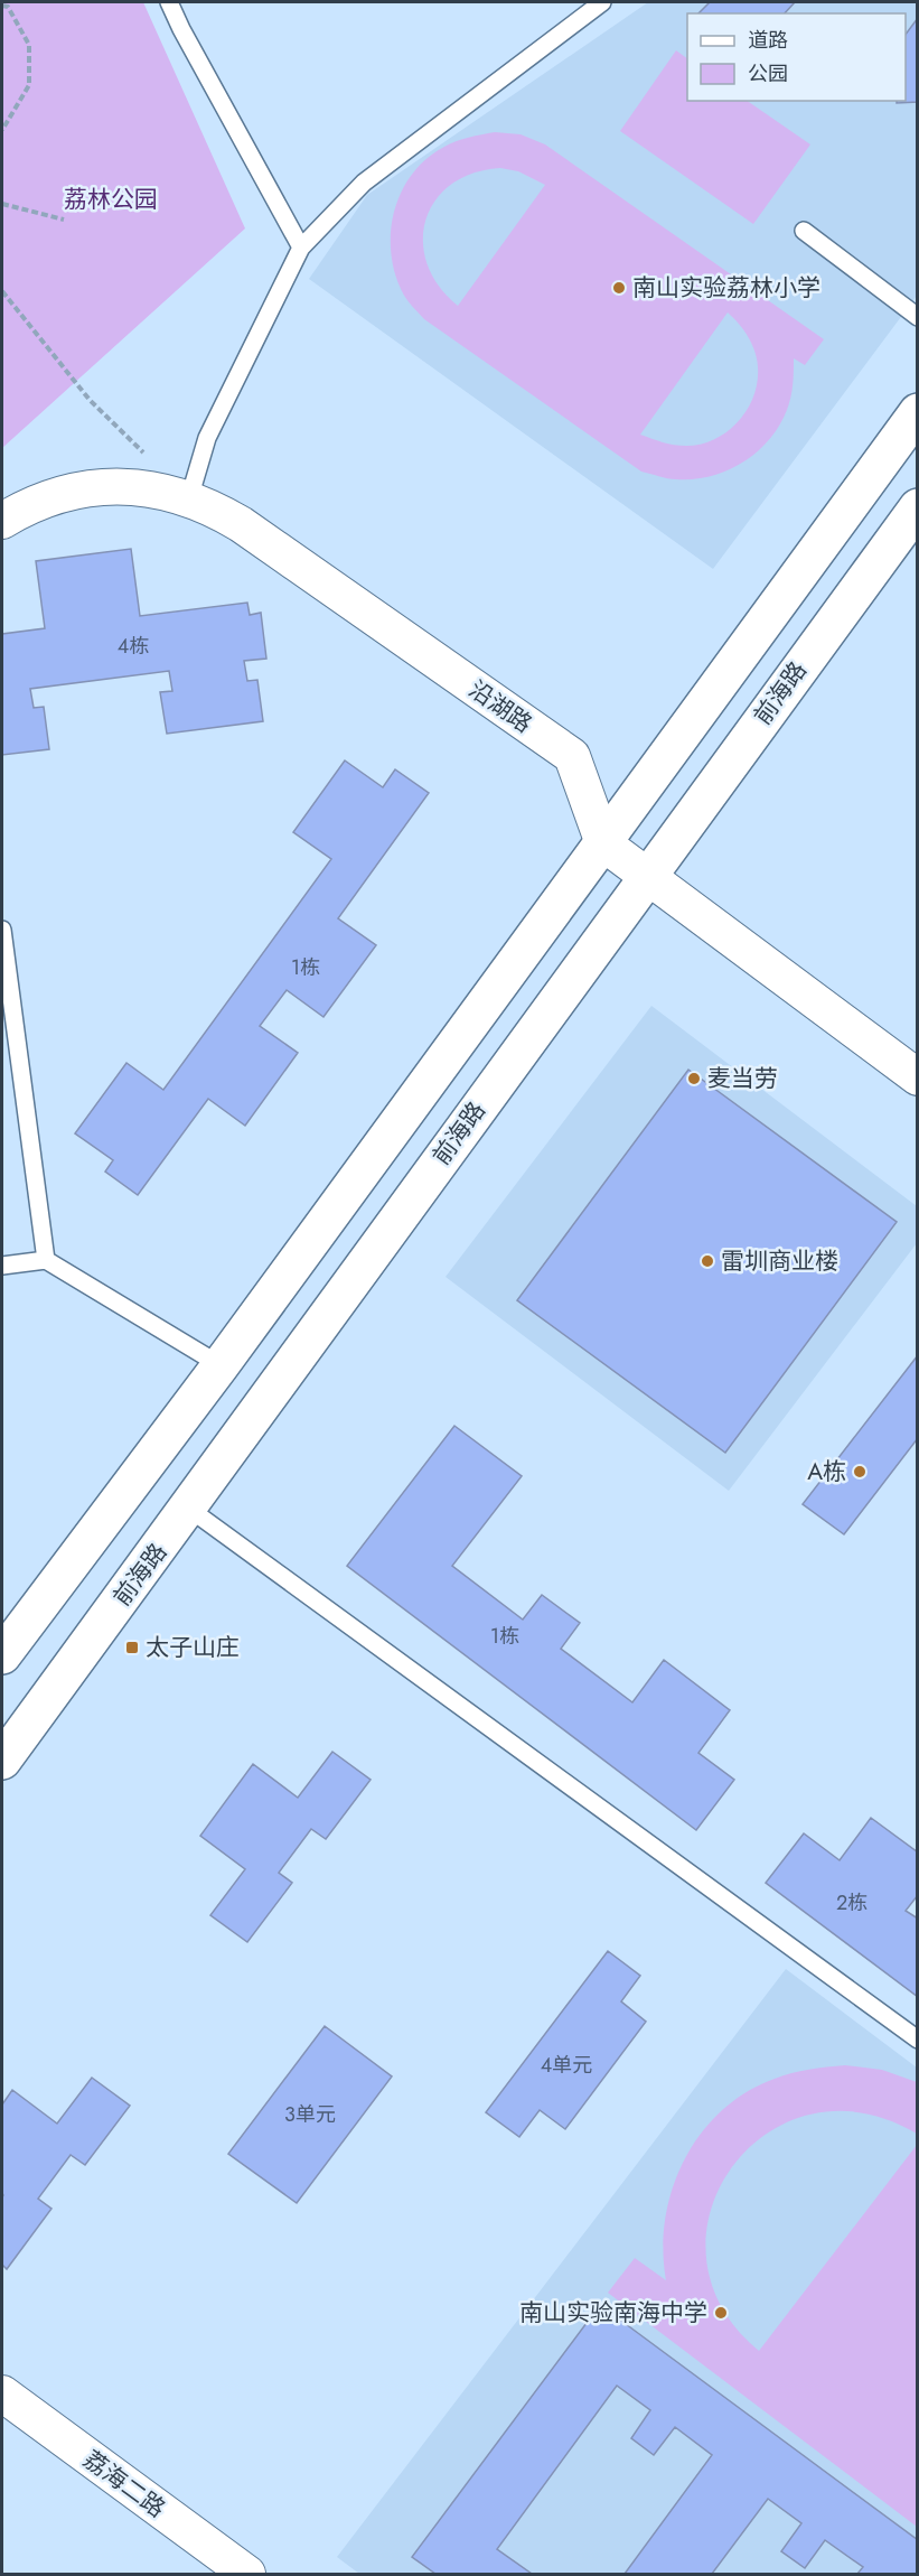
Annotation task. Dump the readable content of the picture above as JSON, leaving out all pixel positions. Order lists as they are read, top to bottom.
{
  "streets": {
    "street": ["前海路", "沿湖路", "荔海二路"]
  },
  "parks": ["荔林公园"],
  "places": {
    "other": [
      "南山实验荔林小学",
      "麦当劳",
      "雷圳商业楼",
      "A栋",
      "南山实验南海中学"
    ],
    "transit": ["太子山庄"]
  },
  "house_numbers": [
    "4栋",
    "1栋",
    "1栋",
    "2栋",
    "4单元",
    "3单元"
  ],
  "legend": ["道路", "公园"]
}
